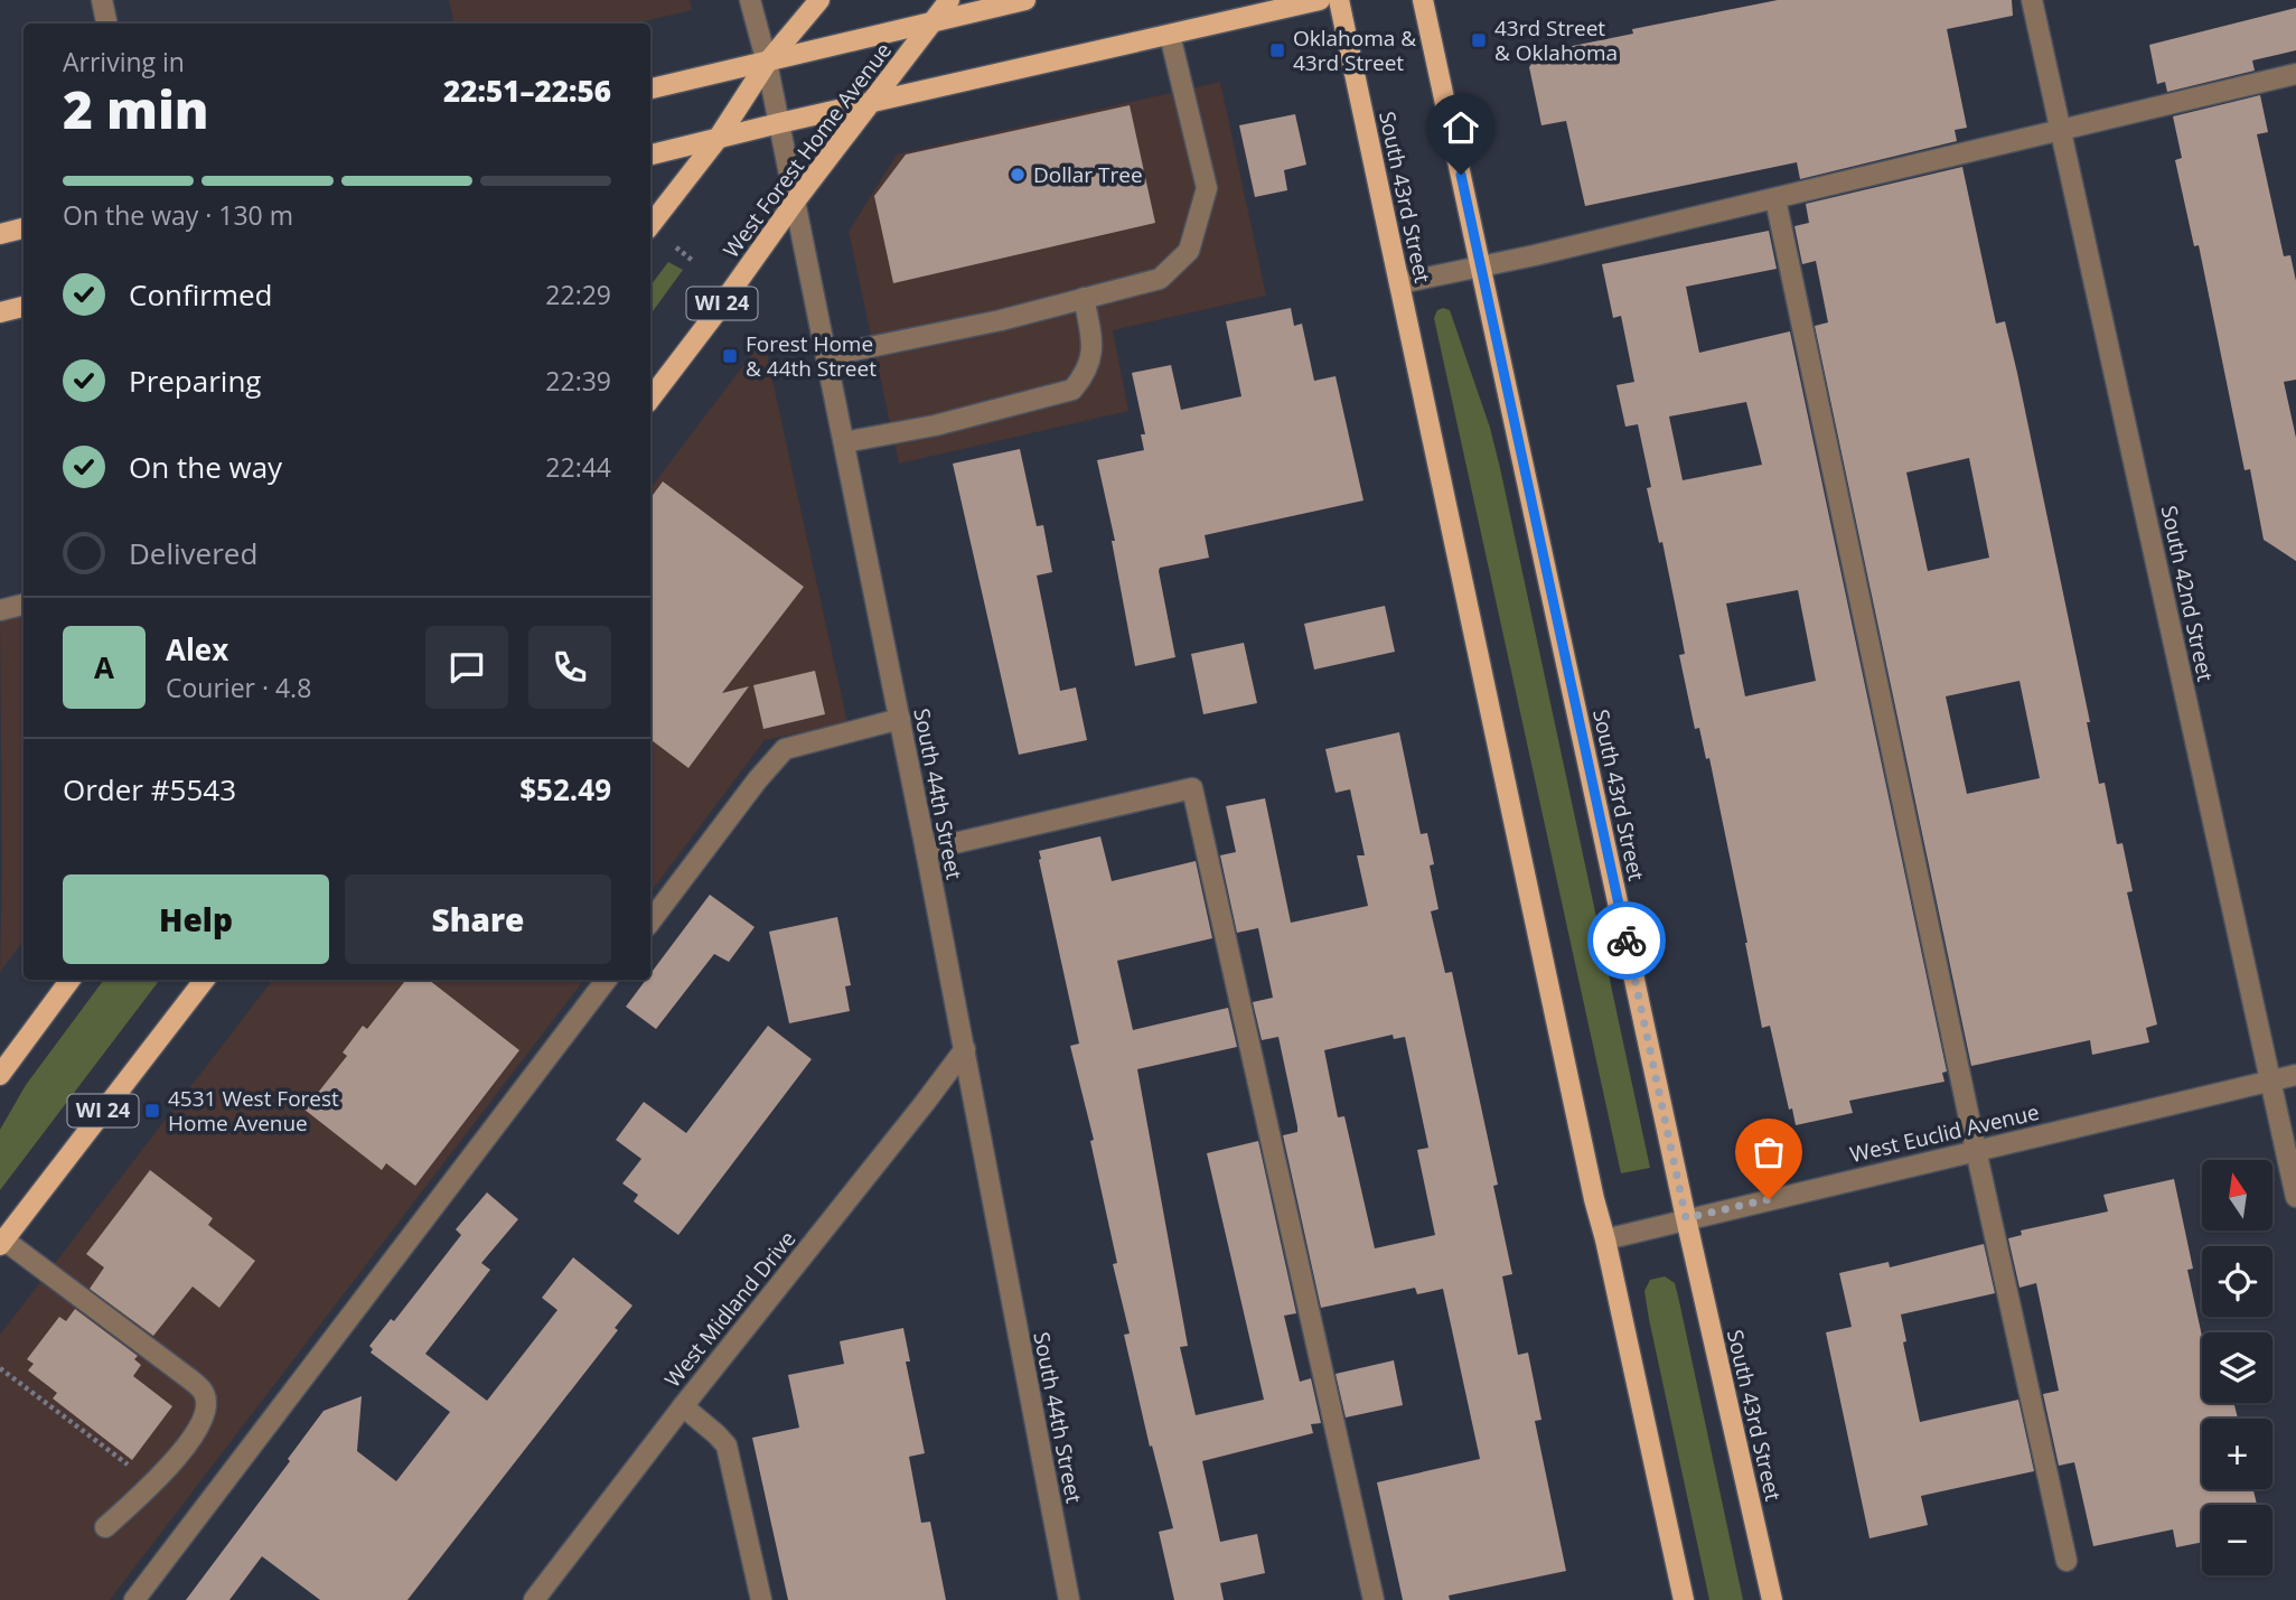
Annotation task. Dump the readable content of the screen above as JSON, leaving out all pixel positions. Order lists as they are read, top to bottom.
{
  "streets": {
    "main road": ["West Forest Home Avenue", "South 43rd Street", "WI 24"],
    "street": [
      "South 42nd Street",
      "South 44th Street",
      "West Euclid Avenue",
      "West Midland Drive"
    ]
  },
  "crossings": [
    ["West Forest Home Avenue", "South 44th Street"],
    ["South 43rd Street", "West Euclid Avenue"],
    ["South 42nd Street", "West Euclid Avenue"],
    ["South 44th Street", "West Midland Drive"]
  ],
  "places": {
    "transit": [
      "43rd Street & Oklahoma",
      "Oklahoma & 43rd Street",
      "Forest Home & 44th Street",
      "4531 West Forest Home Avenue"
    ],
    "other": ["Dollar Tree"]
  },
  "north": "top",
  "page": {
    "heading": ["2 min", "Arriving in", "22:51–22:56"],
    "panel": [
      "Alex",
      "Courier · 4.8",
      "Order #5543",
      "$52.49"
    ],
    "bar": "On the way · 130 m",
    "list": [
      ["Confirmed", "22:29"],
      ["Preparing", "22:39"],
      ["On the way", "22:44"],
      "Delivered"
    ],
    "round": "A",
    "buttons": ["Help", "Share"],
    "map_buttons": ["+", "−"]
  }
}
